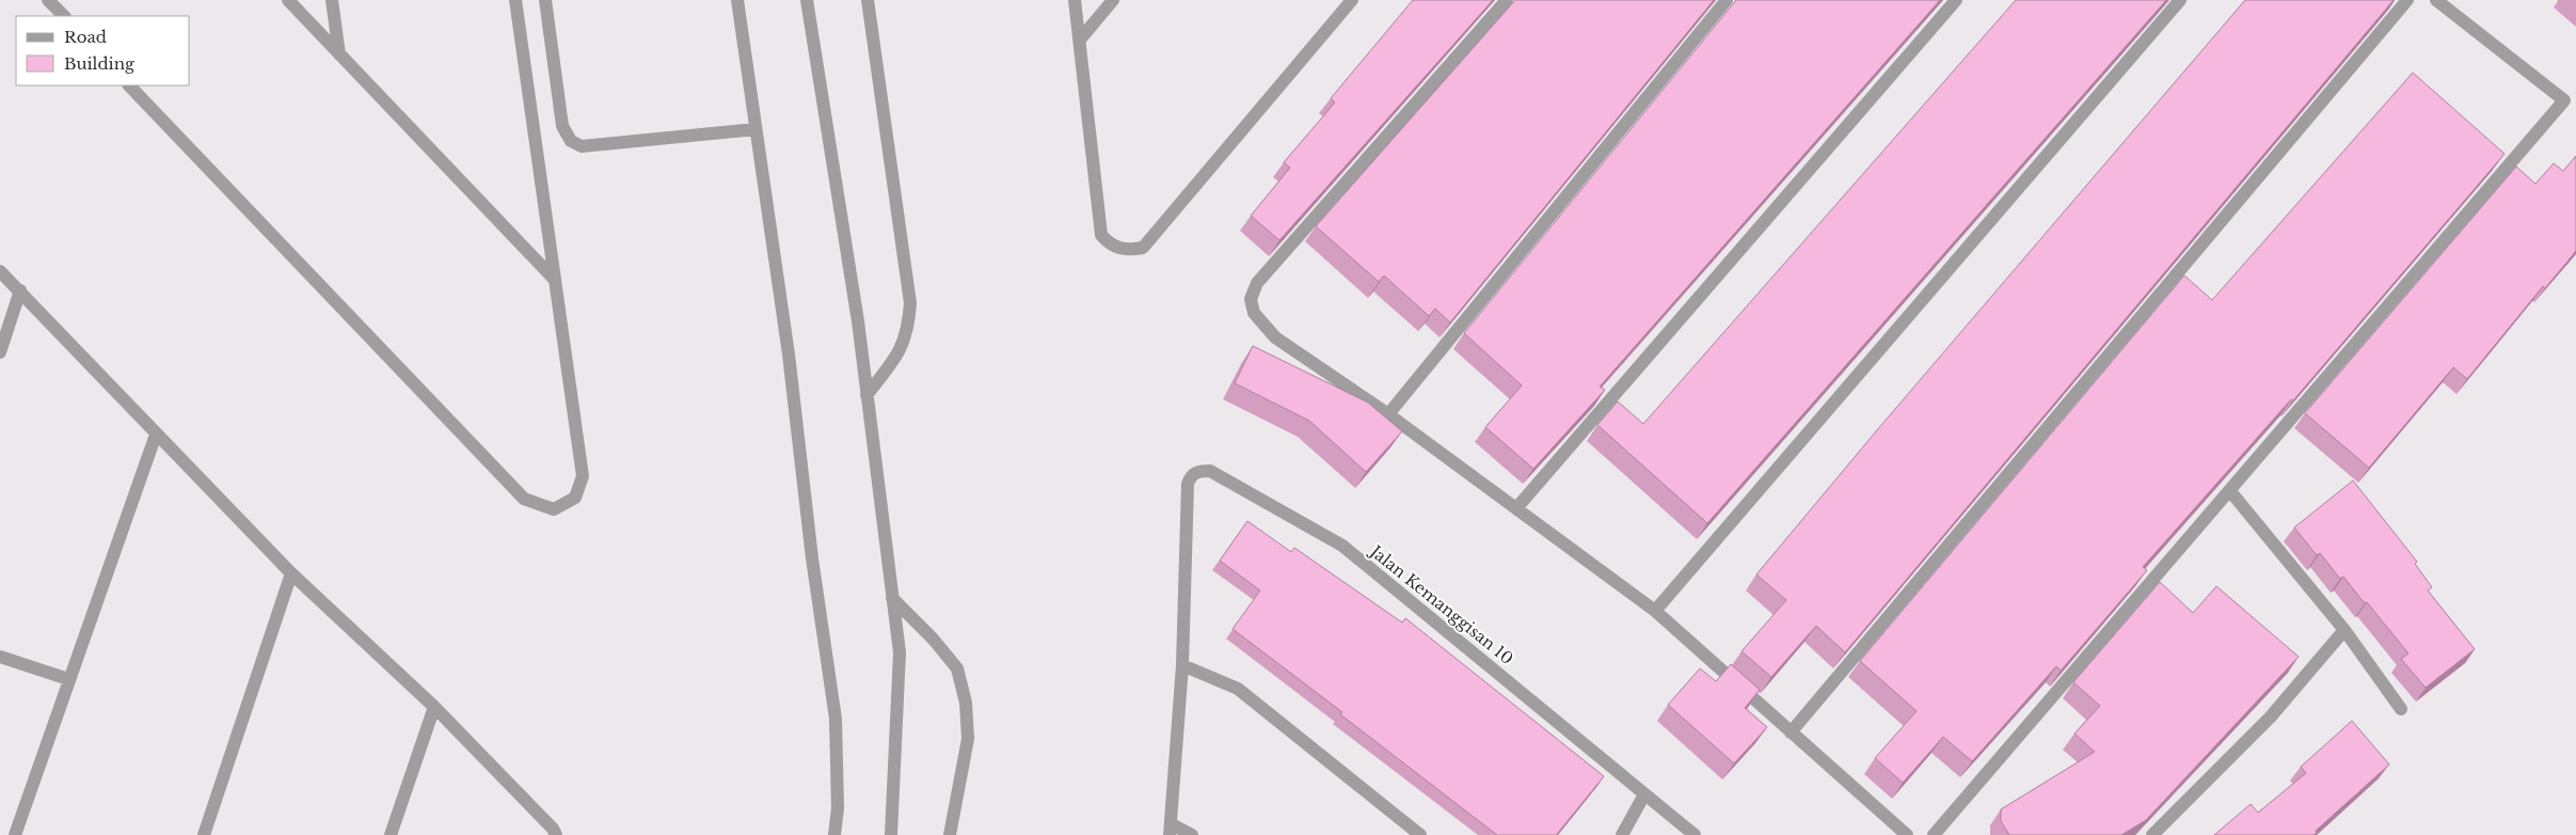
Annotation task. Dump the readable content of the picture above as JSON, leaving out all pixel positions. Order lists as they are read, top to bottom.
{
  "streets": {
    "street": ["Jalan Kemanggisan 10"]
  },
  "legend": ["Road", "Building"]
}
